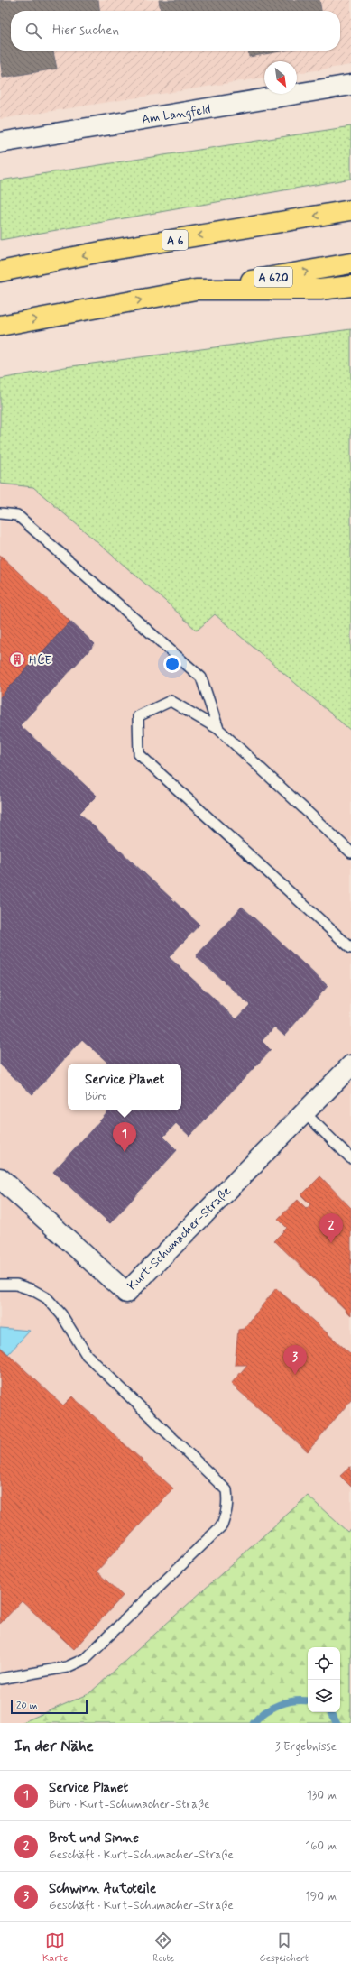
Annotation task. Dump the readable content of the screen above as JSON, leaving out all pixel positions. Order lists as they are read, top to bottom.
{
  "streets": {
    "highway": ["A 6", "A 620"],
    "street": ["Am Langfeld", "Kurt-Schumacher-Straße"]
  },
  "places": {
    "building": ["HCE"]
  },
  "scale_bar": "20 m",
  "north": "bottom right",
  "page": {
    "search": "Hier suchen",
    "popup": ["Service Planet", "Büro"],
    "pins": ["1", "2", "3"],
    "scale": "20 m",
    "heading": ["In der Nähe", "3 Ergebnisse"],
    "list": [
      {
        "mark": "1",
        "name": "Service Planet",
        "note": "Büro · Kurt-Schumacher-Straße",
        "value": "130 m"
      },
      {
        "mark": "2",
        "name": "Brot und Sinne",
        "note": "Geschäft · Kurt-Schumacher-Straße",
        "value": "160 m"
      },
      {
        "mark": "3",
        "name": "Schwinn Autoteile",
        "note": "Geschäft · Kurt-Schumacher-Straße",
        "value": "190 m"
      }
    ],
    "nav": ["Karte", "Route", "Gespeichert"]
  }
}
